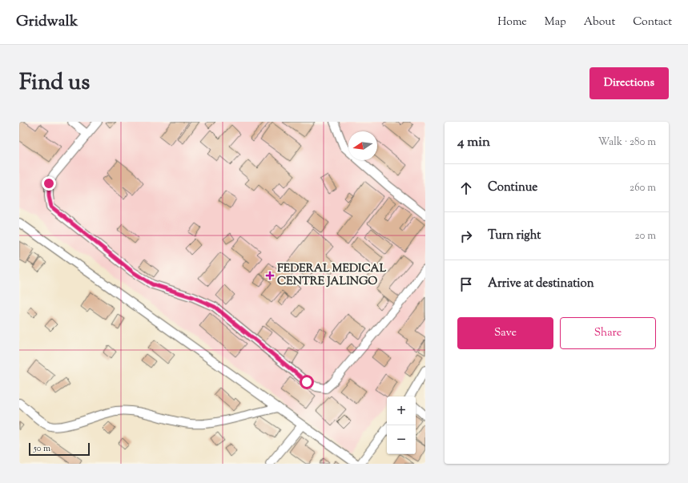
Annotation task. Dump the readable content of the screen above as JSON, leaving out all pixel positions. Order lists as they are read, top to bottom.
{
  "places": {
    "health": ["FEDERAL MEDICAL CENTRE JALINGO"]
  },
  "scale_bar": "50 m",
  "north": "left",
  "page": {
    "header": "Gridwalk",
    "nav": [
      "Home",
      "Map",
      "About",
      "Contact"
    ],
    "title": "Find us",
    "buttons": [
      "Directions",
      ["Save", "Share"]
    ],
    "heading": ["4 min", "Walk · 280 m"],
    "list": [
      ["Continue", "260 m"],
      ["Turn right", "20 m"],
      "Arrive at destination"
    ],
    "map_buttons": ["+", "−"],
    "scale": "50 m"
  }
}
